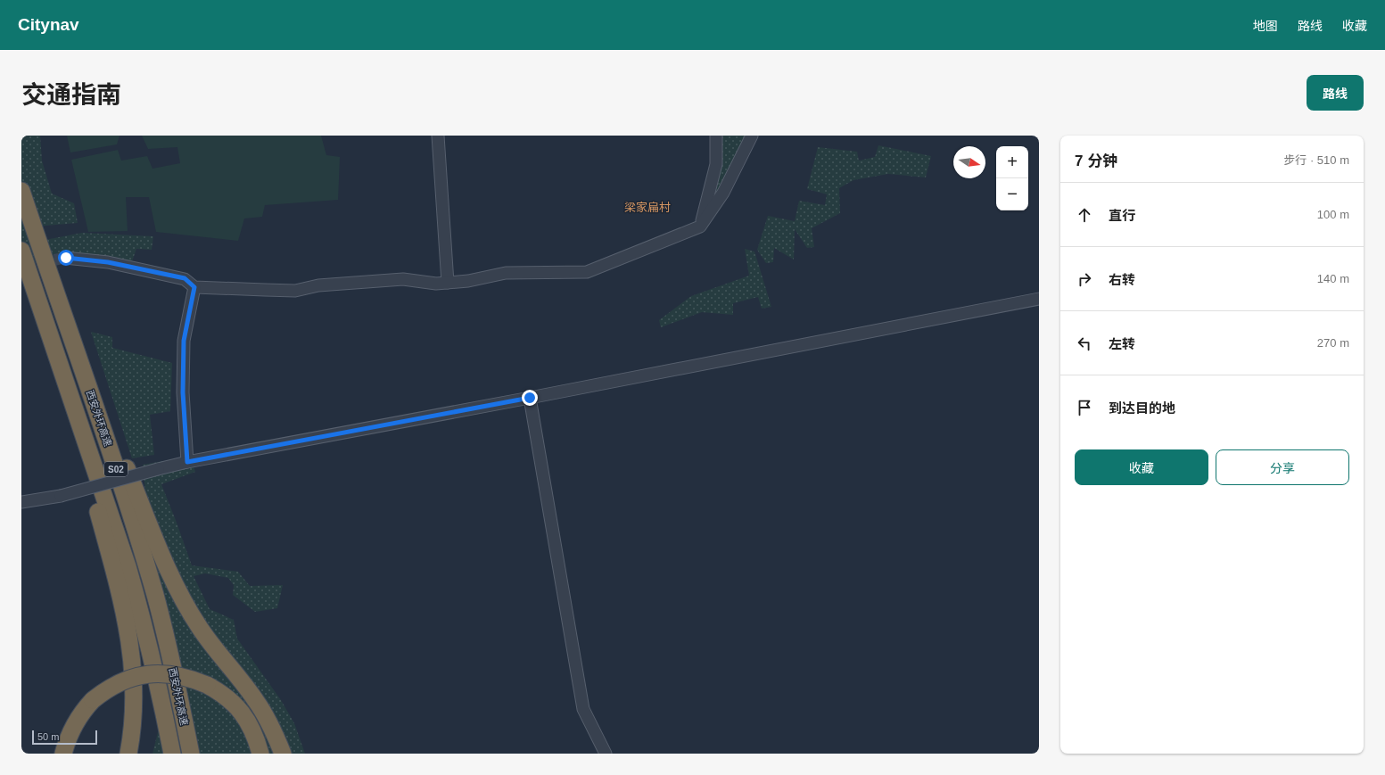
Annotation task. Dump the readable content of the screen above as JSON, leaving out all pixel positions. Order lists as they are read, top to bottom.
{
  "streets": {
    "highway": ["西安外环高速", "S02"]
  },
  "districts": ["梁家扁村"],
  "scale_bar": "50 m",
  "north": "right",
  "page": {
    "header": "Citynav",
    "nav": ["地图", "路线", "收藏"],
    "title": "交通指南",
    "buttons": [
      "路线",
      ["收藏", "分享"]
    ],
    "heading": ["7 分钟", "步行 · 510 m"],
    "map_buttons": ["+", "−"],
    "list": [
      ["直行", "100 m"],
      ["右转", "140 m"],
      ["左转", "270 m"],
      "到达目的地"
    ],
    "scale": "50 m"
  }
}
